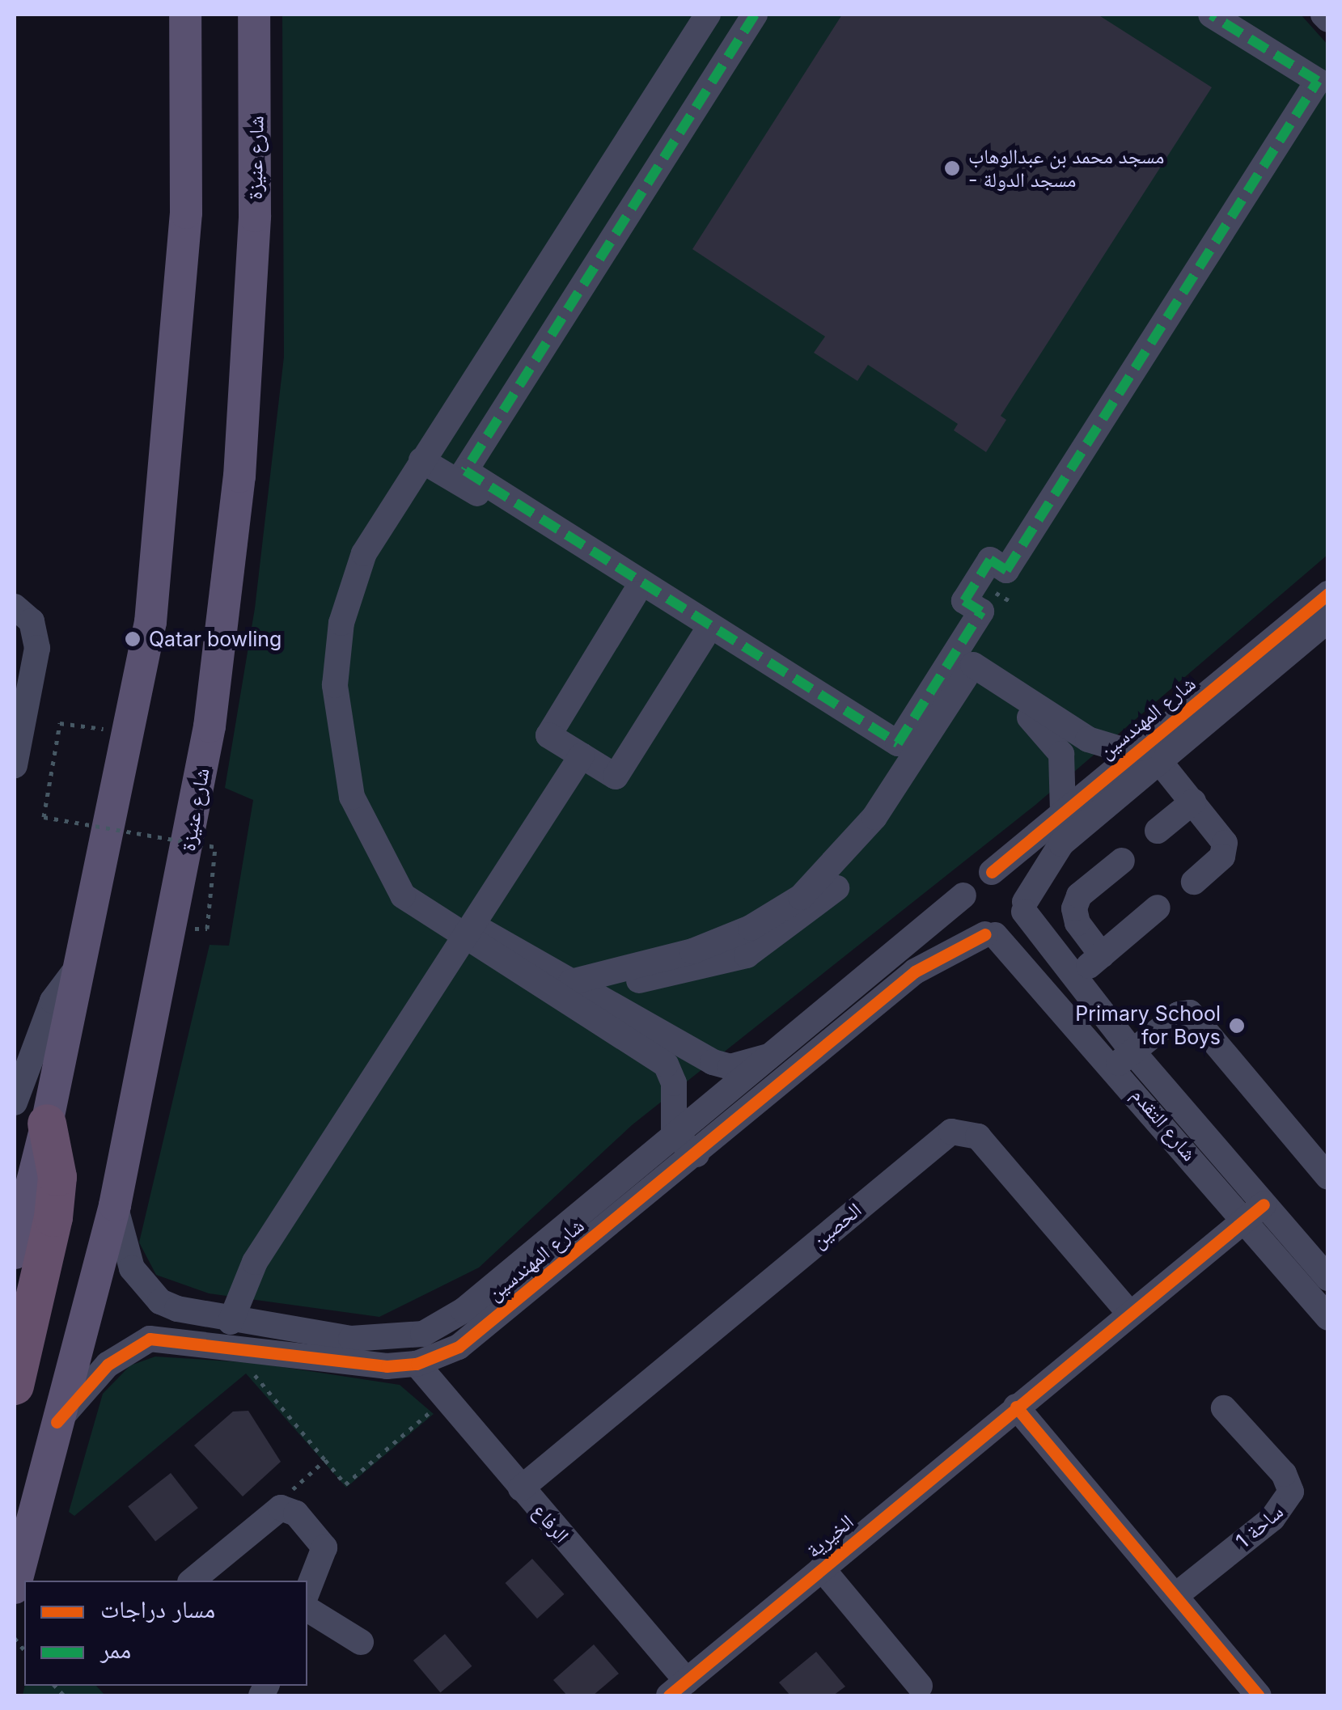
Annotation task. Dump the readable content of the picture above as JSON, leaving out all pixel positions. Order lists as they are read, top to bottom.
{
  "streets": {
    "main road": ["شارع عنيزة"],
    "street": [
      "شارع المهندسين",
      "شارع التقدم",
      "الحصين",
      "الرفاع",
      "ساحة 1",
      "الخيرية"
    ]
  },
  "crossings": [
    ["شارع عنيزة", "شارع المهندسين"],
    ["شارع المهندسين", "شارع التقدم"],
    ["شارع المهندسين", "الرفاع"],
    ["شارع التقدم", "الخيرية"],
    ["الحصين", "الرفاع"],
    ["الحصين", "الخيرية"],
    ["الرفاع", "الخيرية"]
  ],
  "places": ["مسجد محمد بن عبدالوهاب - مسجد الدولة", "Qatar bowling", "Primary School for Boys"],
  "legend": ["مسار دراجات", "ممر"]
}
